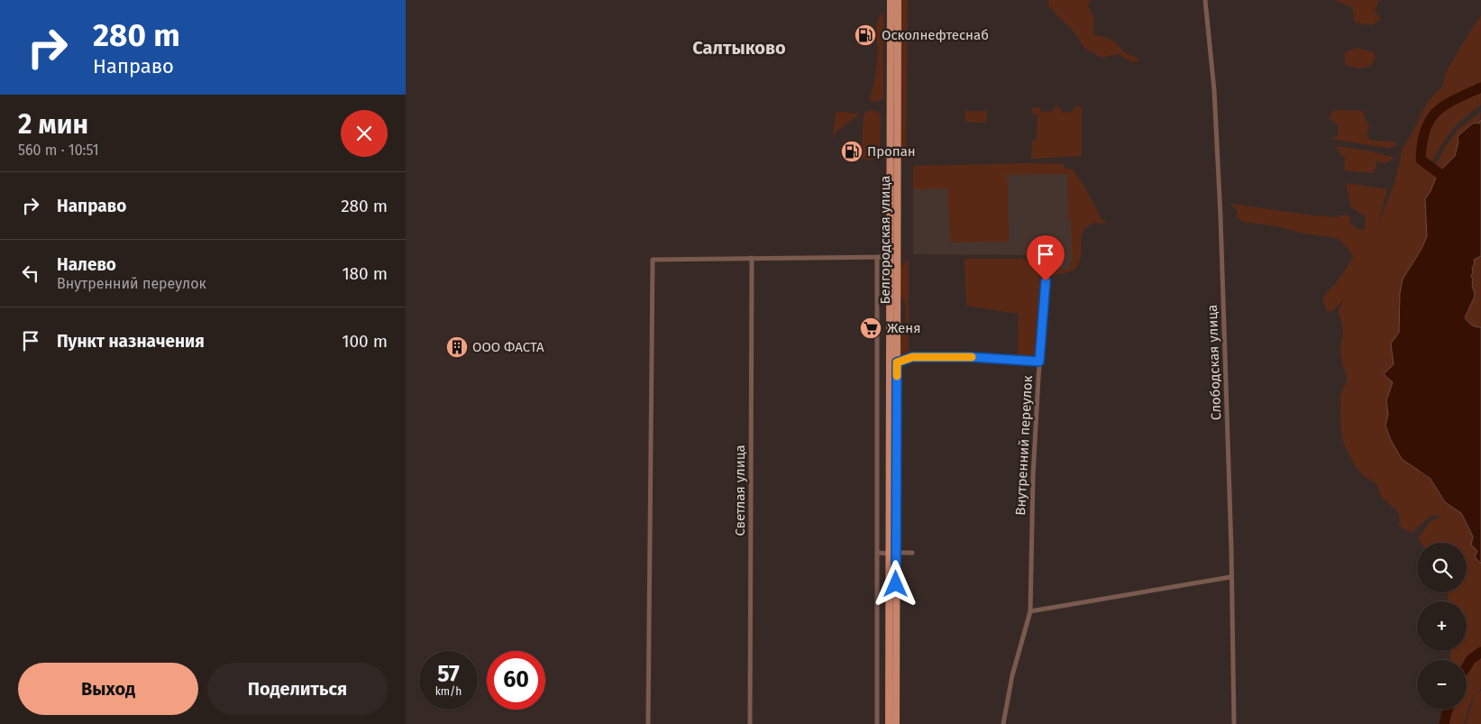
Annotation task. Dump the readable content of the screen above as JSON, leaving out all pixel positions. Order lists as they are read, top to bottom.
{
  "streets": {
    "main road": ["Белгородская улица"],
    "street": ["Слободская улица", "Внутренний переулок", "Светлая улица"]
  },
  "districts": ["Салтыково"],
  "places": {
    "fuel station": ["Осколнефтеснаб", "Пропан"],
    "supermarket": ["Женя"],
    "building": ["ООО ФАСТА"]
  },
  "page": {
    "turn": ["280 m", "Направо"],
    "heading": ["2 мин", "560 m · 10:51"],
    "list": [
      {
        "name": "Направо",
        "value": "280 m"
      },
      {
        "name": "Налево",
        "note": "Внутренний переулок",
        "value": "180 m"
      },
      {
        "name": "Пункт назначения",
        "value": "100 m"
      }
    ],
    "map_buttons": ["+", "−"],
    "speed": "57 km/h",
    "limit": "60",
    "buttons": ["Выход", "Поделиться"]
  }
}
